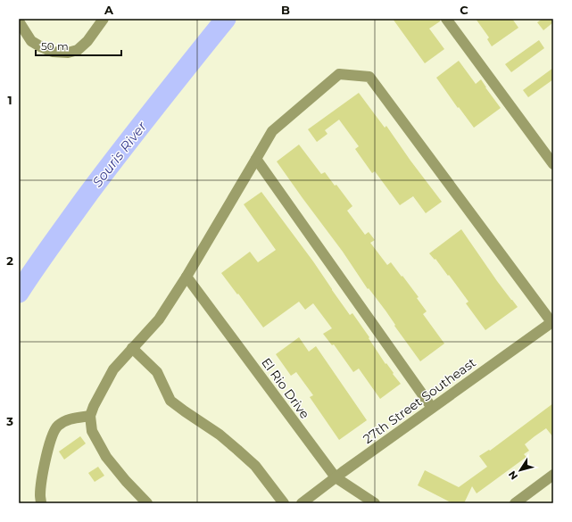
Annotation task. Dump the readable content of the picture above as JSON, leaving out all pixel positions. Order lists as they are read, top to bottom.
{
  "streets": {
    "street": ["El Rio Drive", "27th Street Southeast"]
  },
  "crossings": [
    ["El Rio Drive", "27th Street Southeast"]
  ],
  "water": ["Souris River"],
  "scale_bar": "50 m",
  "north": "bottom left",
  "grid": {
    "columns": ["A", "B", "C"],
    "rows": ["1", "2", "3"]
  }
}
